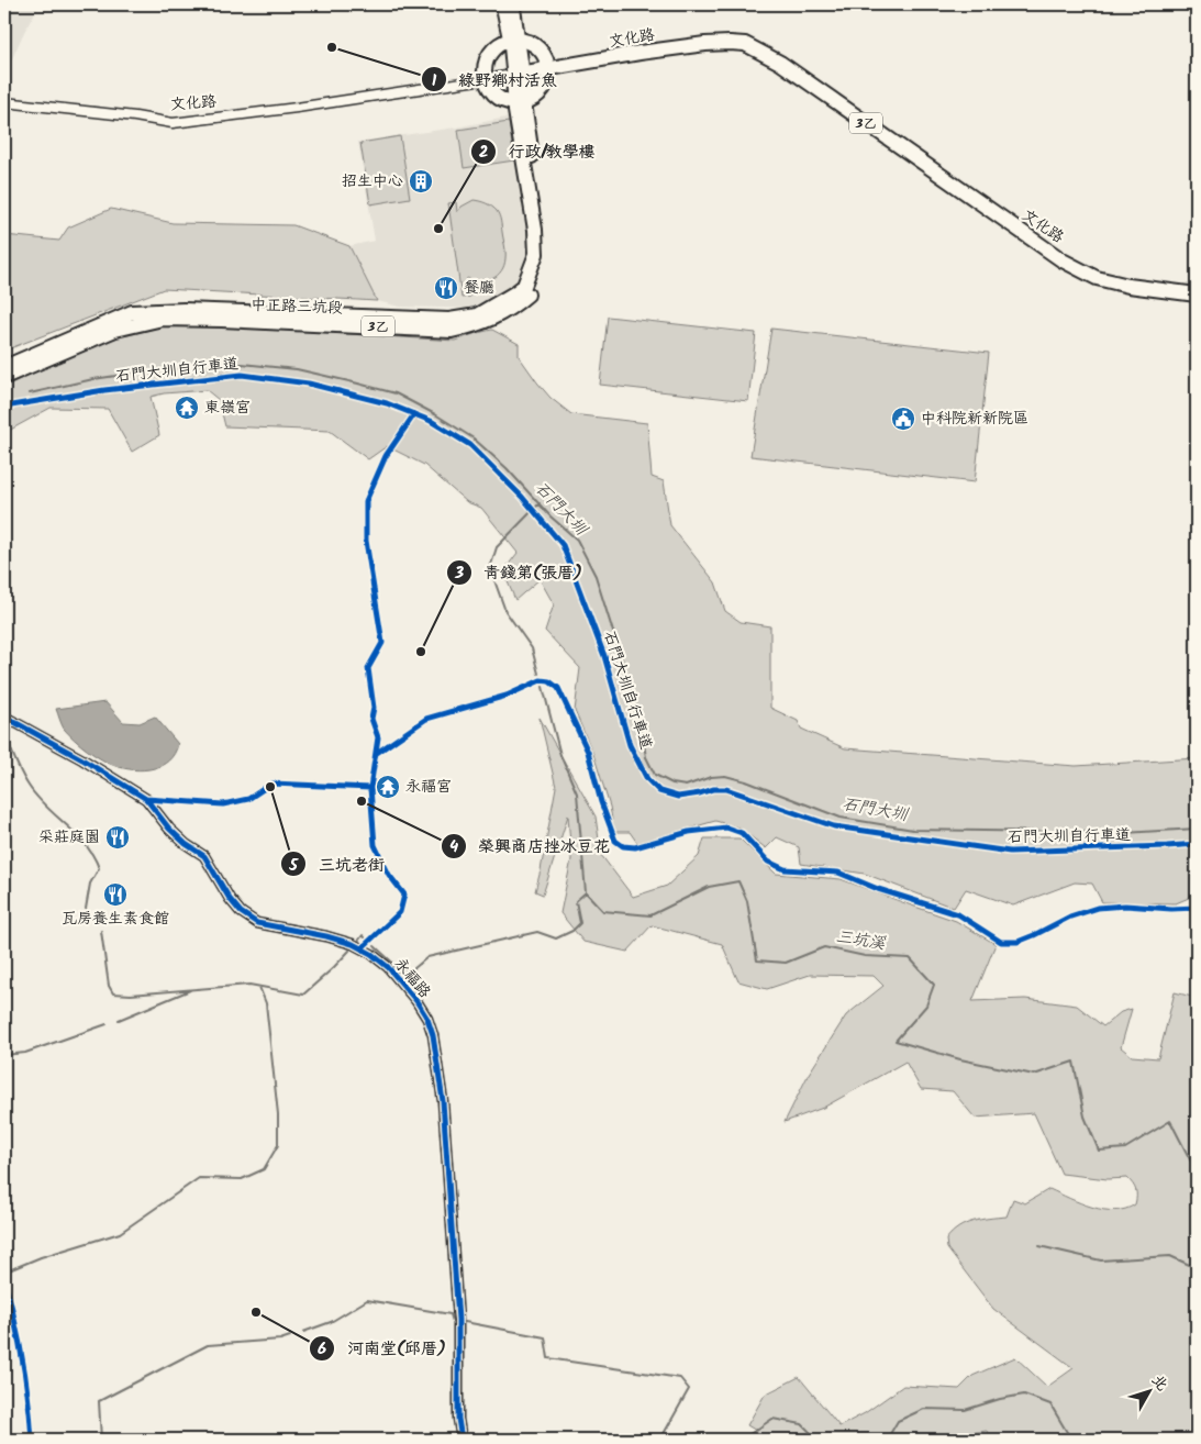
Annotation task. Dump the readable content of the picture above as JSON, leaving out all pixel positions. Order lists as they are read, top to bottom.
{
  "streets": {
    "main road": ["文化路", "3乙", "中正路三坑段"],
    "street": ["永福路"],
    "cycle path": ["石門大圳自行車道"]
  },
  "crossings": [
    ["文化路", "中正路三坑段"]
  ],
  "water": ["石門大圳", "三坑溪"],
  "places": {
    "other": [
      "綠野鄉村活魚",
      "行政/教學樓",
      "青錢第(張厝)",
      "三坑老街",
      "榮興商店挫冰豆花",
      "河南堂(邱厝)"
    ],
    "building": ["招生中心"],
    "restaurant": ["餐廳", "采莊庭園", "瓦房養生素食館"],
    "temple": ["東嶺宮", "永福宮"],
    "public building": ["中科院新新院區"]
  },
  "north": "top right"
}
